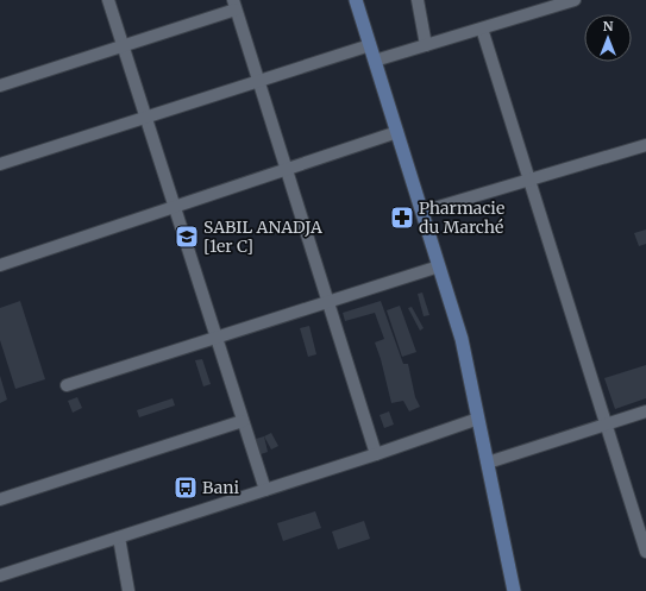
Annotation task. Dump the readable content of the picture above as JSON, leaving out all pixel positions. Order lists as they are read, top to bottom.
{
  "places": {
    "pharmacy": ["Pharmacie du Marché"],
    "school or university": ["SABIL ANADJA [1er C]"],
    "bus stop": ["Bani"]
  },
  "north": "top"
}
